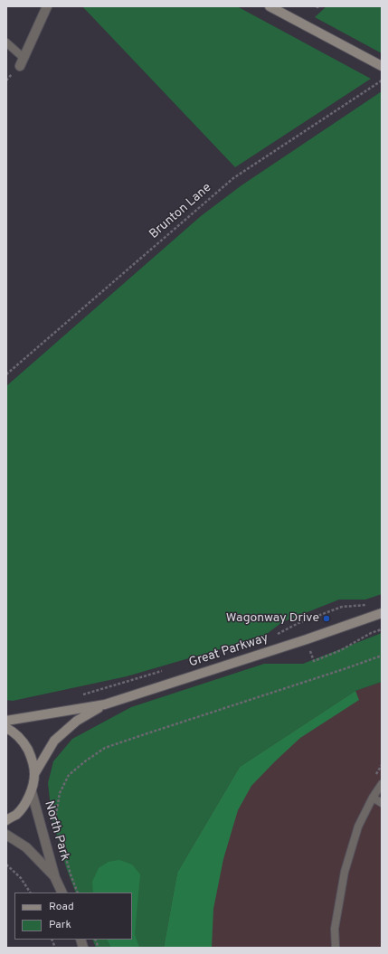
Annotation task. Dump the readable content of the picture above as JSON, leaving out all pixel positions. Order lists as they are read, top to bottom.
{
  "streets": {
    "street": ["Great Parkway", "North Park"],
    "path": ["Brunton Lane"]
  },
  "crossings": [
    ["Great Parkway", "North Park"]
  ],
  "places": ["Wagonway Drive"],
  "legend": ["Road", "Park"]
}
